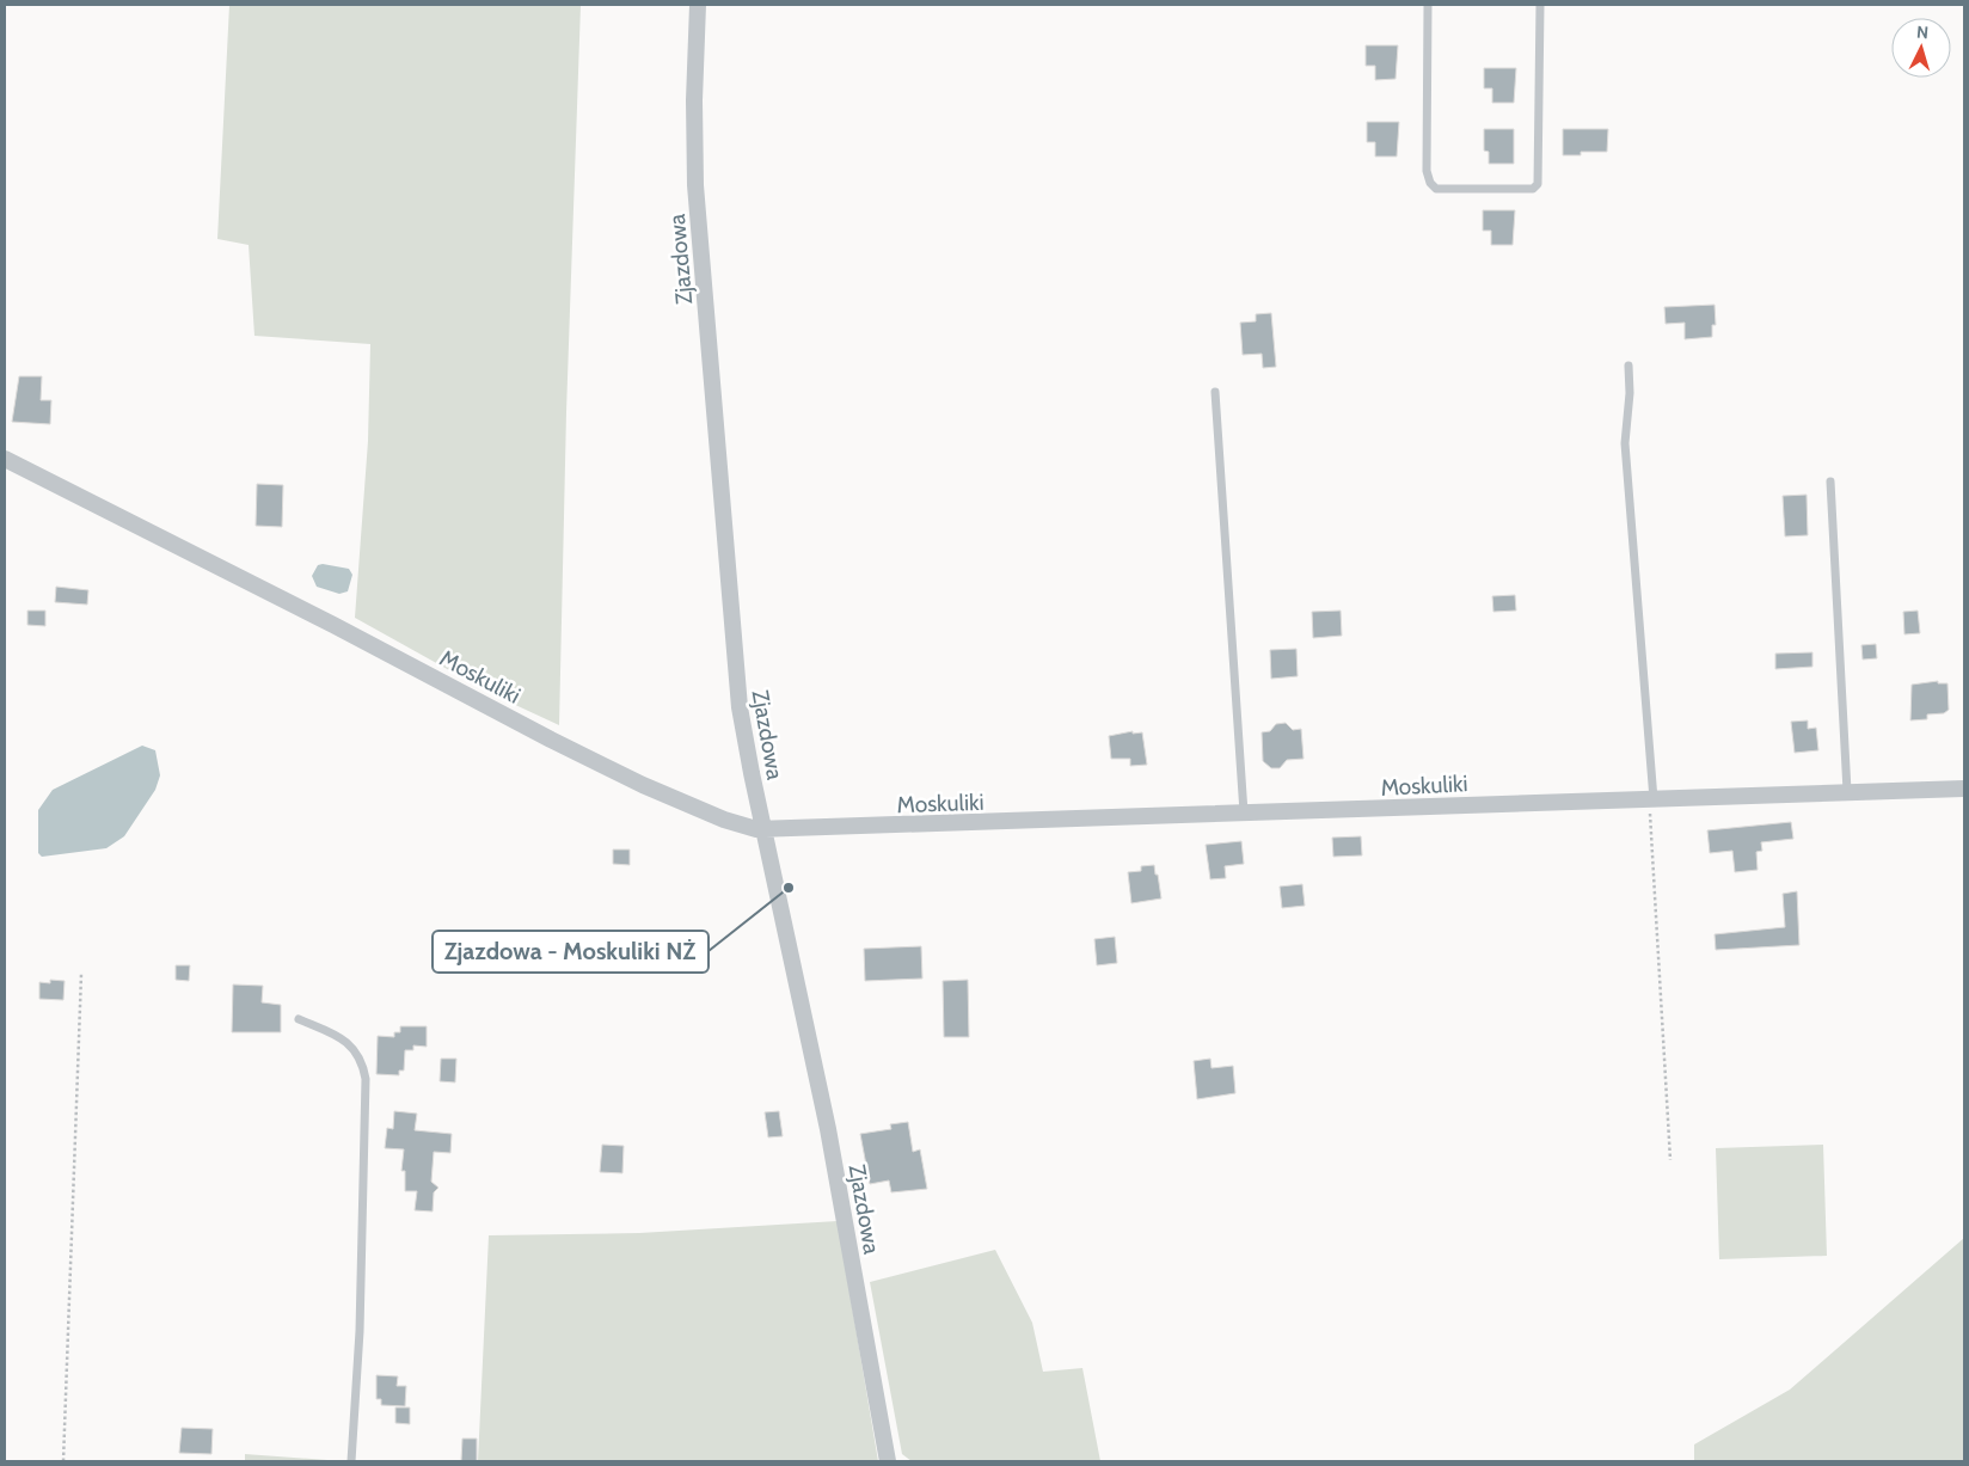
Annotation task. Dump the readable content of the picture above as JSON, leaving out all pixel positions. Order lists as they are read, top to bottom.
{
  "streets": {
    "street": ["Zjazdowa", "Moskuliki"]
  },
  "crossings": [
    ["Zjazdowa", "Moskuliki"]
  ],
  "places": ["Zjazdowa - Moskuliki NŻ"],
  "north": "top"
}
